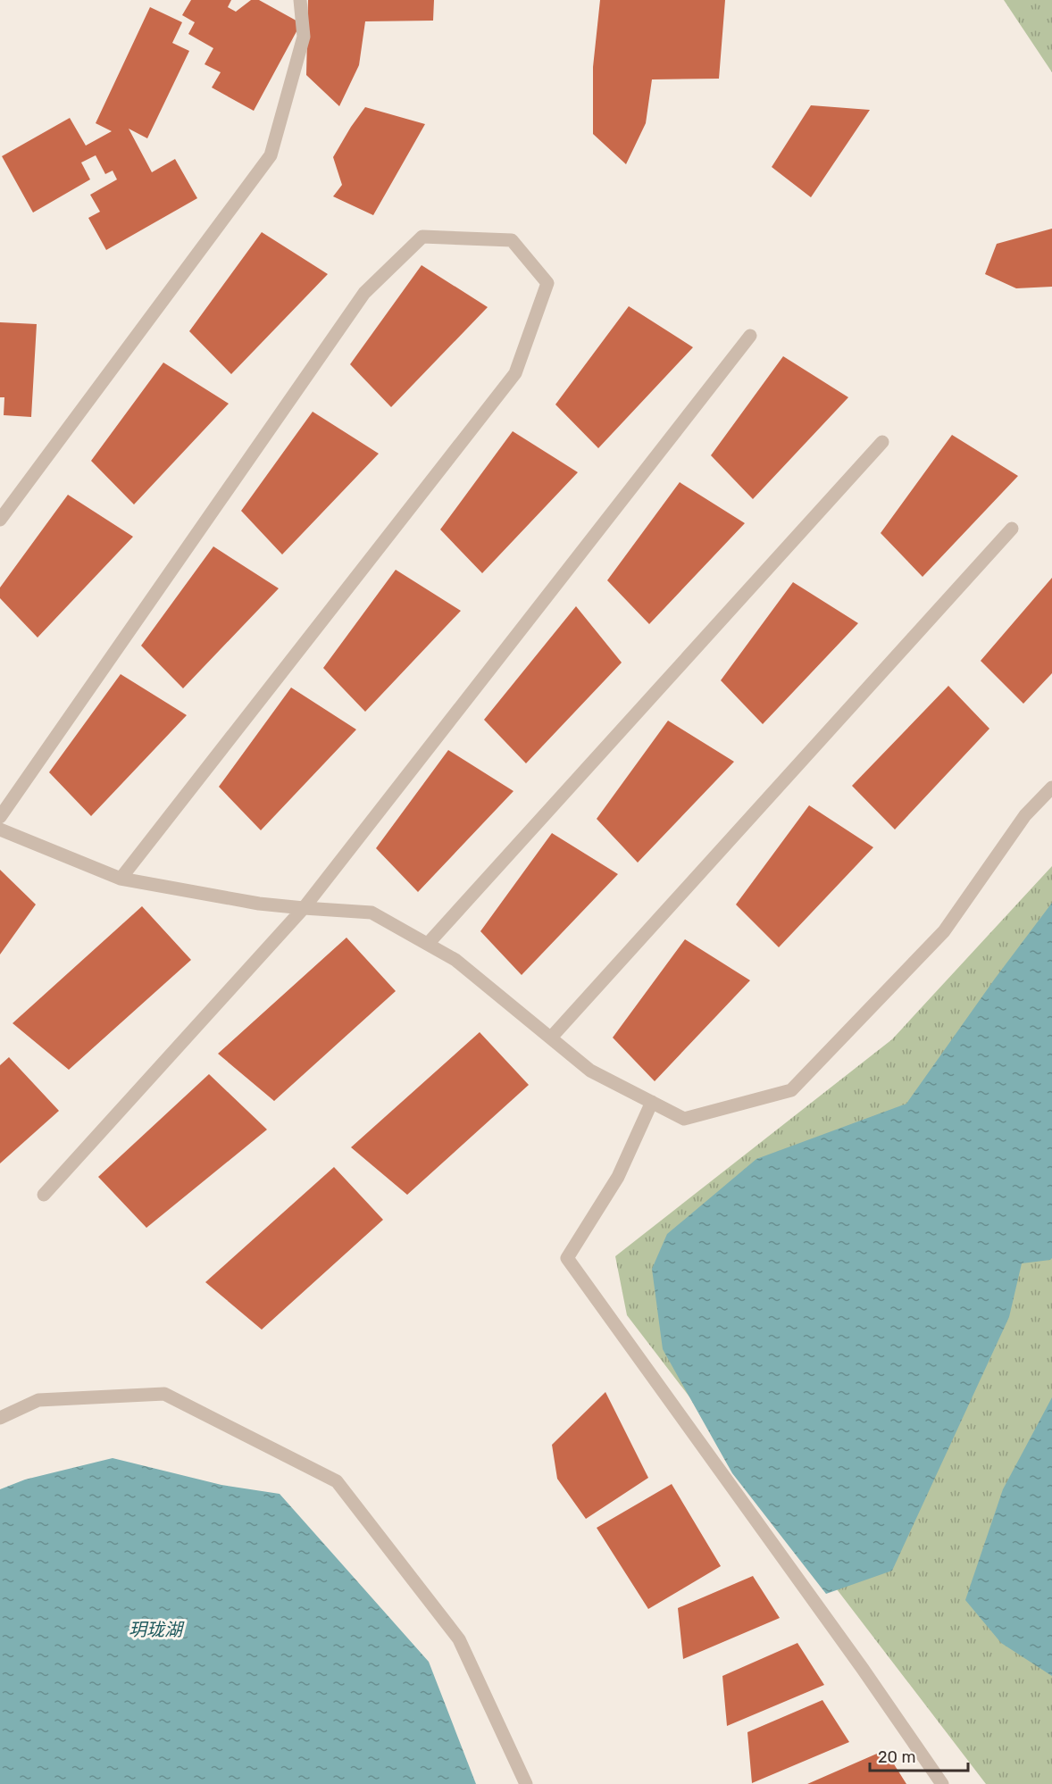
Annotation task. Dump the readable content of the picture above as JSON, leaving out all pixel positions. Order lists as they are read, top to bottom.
{
  "water": ["玥珑湖"],
  "scale_bar": "20 m"
}
